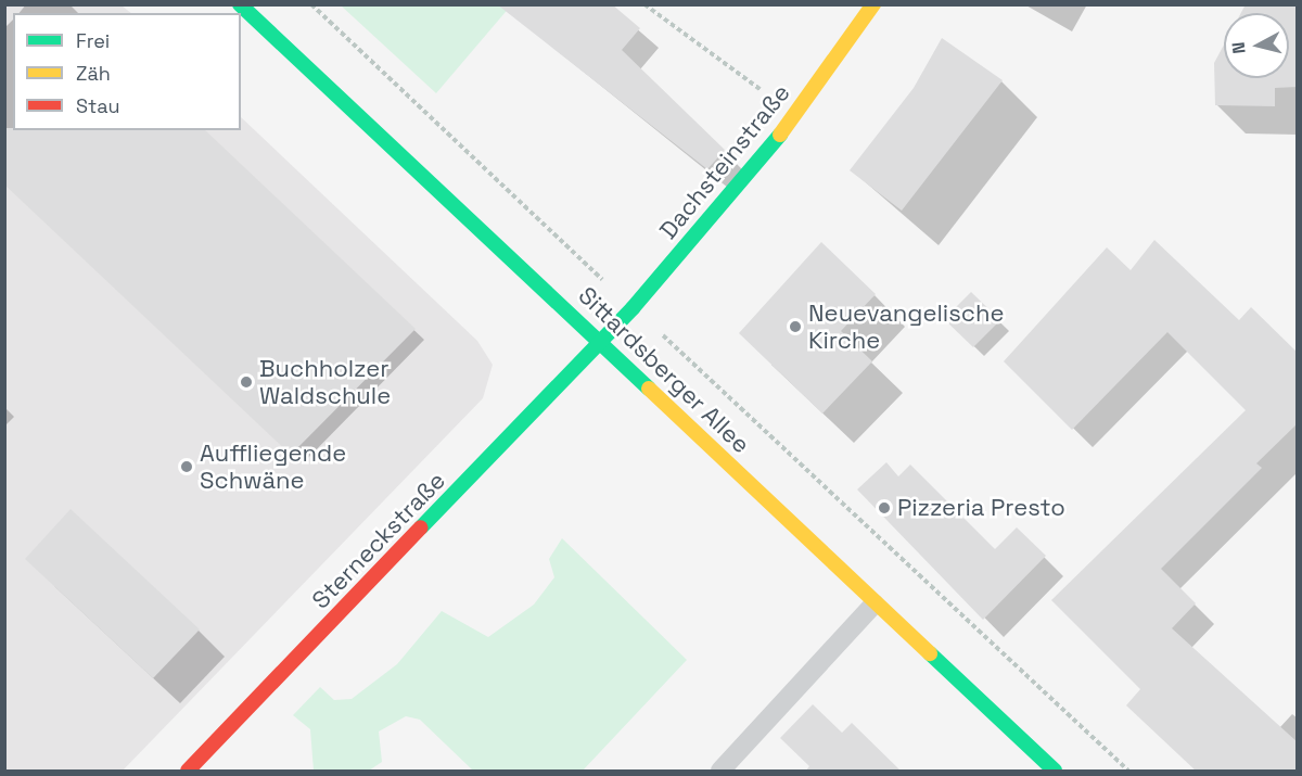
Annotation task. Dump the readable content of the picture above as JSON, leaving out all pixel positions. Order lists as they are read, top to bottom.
{
  "streets": {
    "main road": ["Dachsteinstraße", "Sittardsberger Allee", "Sterneckstraße"]
  },
  "crossings": [
    ["Dachsteinstraße", "Sittardsberger Allee"],
    ["Dachsteinstraße", "Sterneckstraße"],
    ["Sittardsberger Allee", "Sterneckstraße"]
  ],
  "places": [
    "Neuevangelische Kirche",
    "Buchholzer Waldschule",
    "Auffliegende Schwäne",
    "Pizzeria Presto"
  ],
  "legend": ["Frei", "Zäh", "Stau"],
  "north": "left"
}
